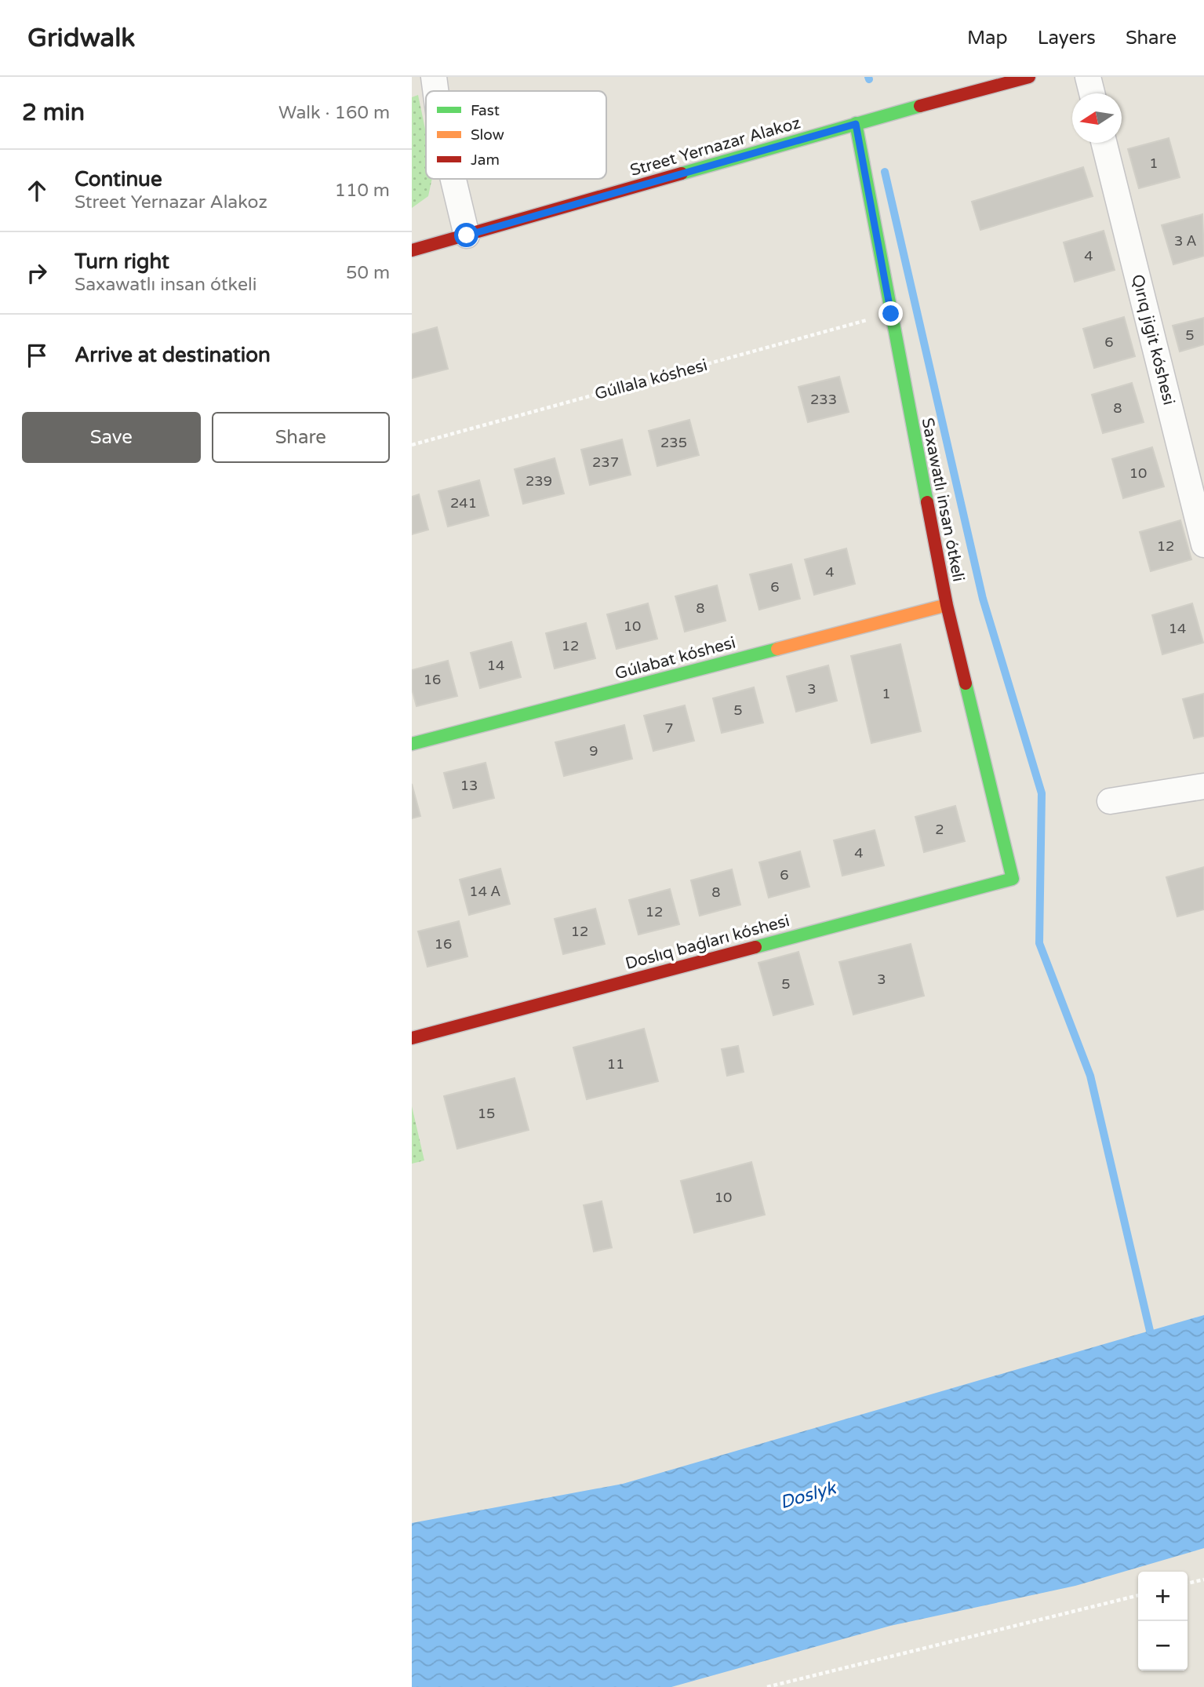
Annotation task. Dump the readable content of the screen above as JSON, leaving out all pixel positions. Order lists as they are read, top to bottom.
{
  "streets": {
    "street": [
      "Street Yernazar Alakoz",
      "Qırıq jigit kóshesi",
      "Saxawatlı insan ótkeli",
      "Gúlabat kóshesi",
      "Doslıq baǵları kóshesi"
    ],
    "path": ["Gúllala kóshesi"]
  },
  "crossings": [
    ["Street Yernazar Alakoz", "Saxawatlı insan ótkeli"],
    ["Gúllala kóshesi", "Saxawatlı insan ótkeli"],
    ["Saxawatlı insan ótkeli", "Gúlabat kóshesi"],
    ["Saxawatlı insan ótkeli", "Doslıq baǵları kóshesi"]
  ],
  "water": ["Doslyk"],
  "house_numbers": [
    "1",
    "3 А",
    "4",
    "5",
    "6",
    "233",
    "8",
    "235",
    "237",
    "10",
    "239",
    "241",
    "12",
    "4",
    "6",
    "8",
    "10",
    "14",
    "12",
    "14",
    "16",
    "3",
    "1",
    "5",
    "7",
    "9",
    "13",
    "2",
    "4",
    "6",
    "14 А",
    "8",
    "12",
    "12",
    "16",
    "3",
    "5",
    "11",
    "15",
    "10"
  ],
  "legend": ["Fast", "Slow", "Jam"],
  "north": "left",
  "page": {
    "header": "Gridwalk",
    "nav": ["Map", "Layers", "Share"],
    "heading": ["2 min", "Walk · 160 m"],
    "list": [
      ["Continue", "Street Yernazar Alakoz", "110 m"],
      ["Turn right", "Saxawatlı insan ótkeli", "50 m"],
      "Arrive at destination"
    ],
    "buttons": ["Save", "Share"],
    "map_buttons": ["+", "−"]
  }
}
